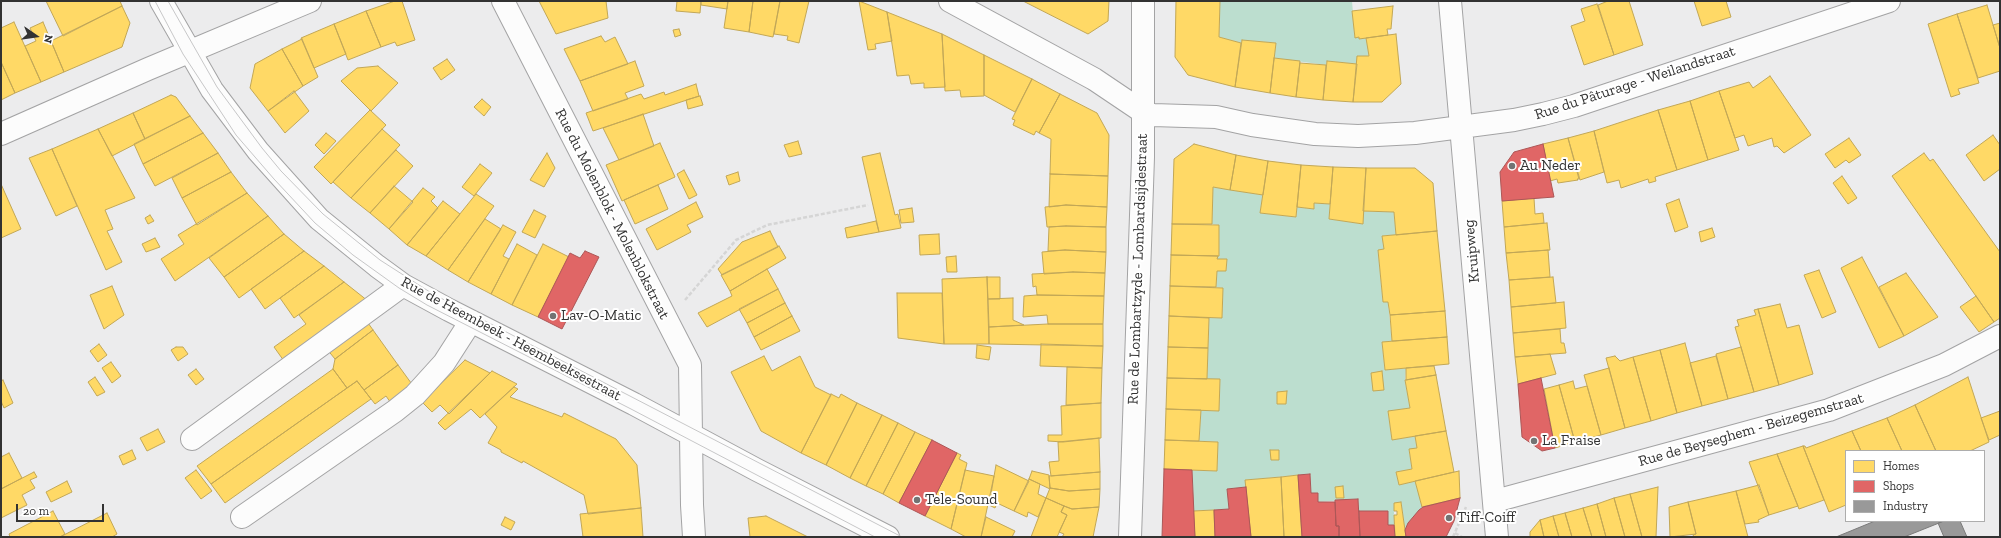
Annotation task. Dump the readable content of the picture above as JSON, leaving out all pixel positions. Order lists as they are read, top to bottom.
{
  "streets": {
    "street": [
      "Rue du Pâturage - Weilandstraat",
      "Rue du Molenblok - Molenblokstraat",
      "Kruipweg",
      "Rue de Lombartzyde - Lombardsijdestraat",
      "Rue de Heembeek - Heembeeksestraat",
      "Rue de Beyseghem - Beizegemstraat"
    ]
  },
  "crossings": [
    ["Rue du Pâturage - Weilandstraat", "Kruipweg"],
    ["Rue du Pâturage - Weilandstraat", "Rue de Lombartzyde - Lombardsijdestraat"],
    ["Rue du Molenblok - Molenblokstraat", "Rue de Heembeek - Heembeeksestraat"],
    ["Kruipweg", "Rue de Beyseghem - Beizegemstraat"]
  ],
  "places": [
    "Au Neder",
    "Lav-O-Matic",
    "La Fraise",
    "Tele-Sound",
    "Tiff-Coiff"
  ],
  "legend": ["Homes", "Shops", "Industry"],
  "scale_bar": "20 m",
  "north": "right"
}
